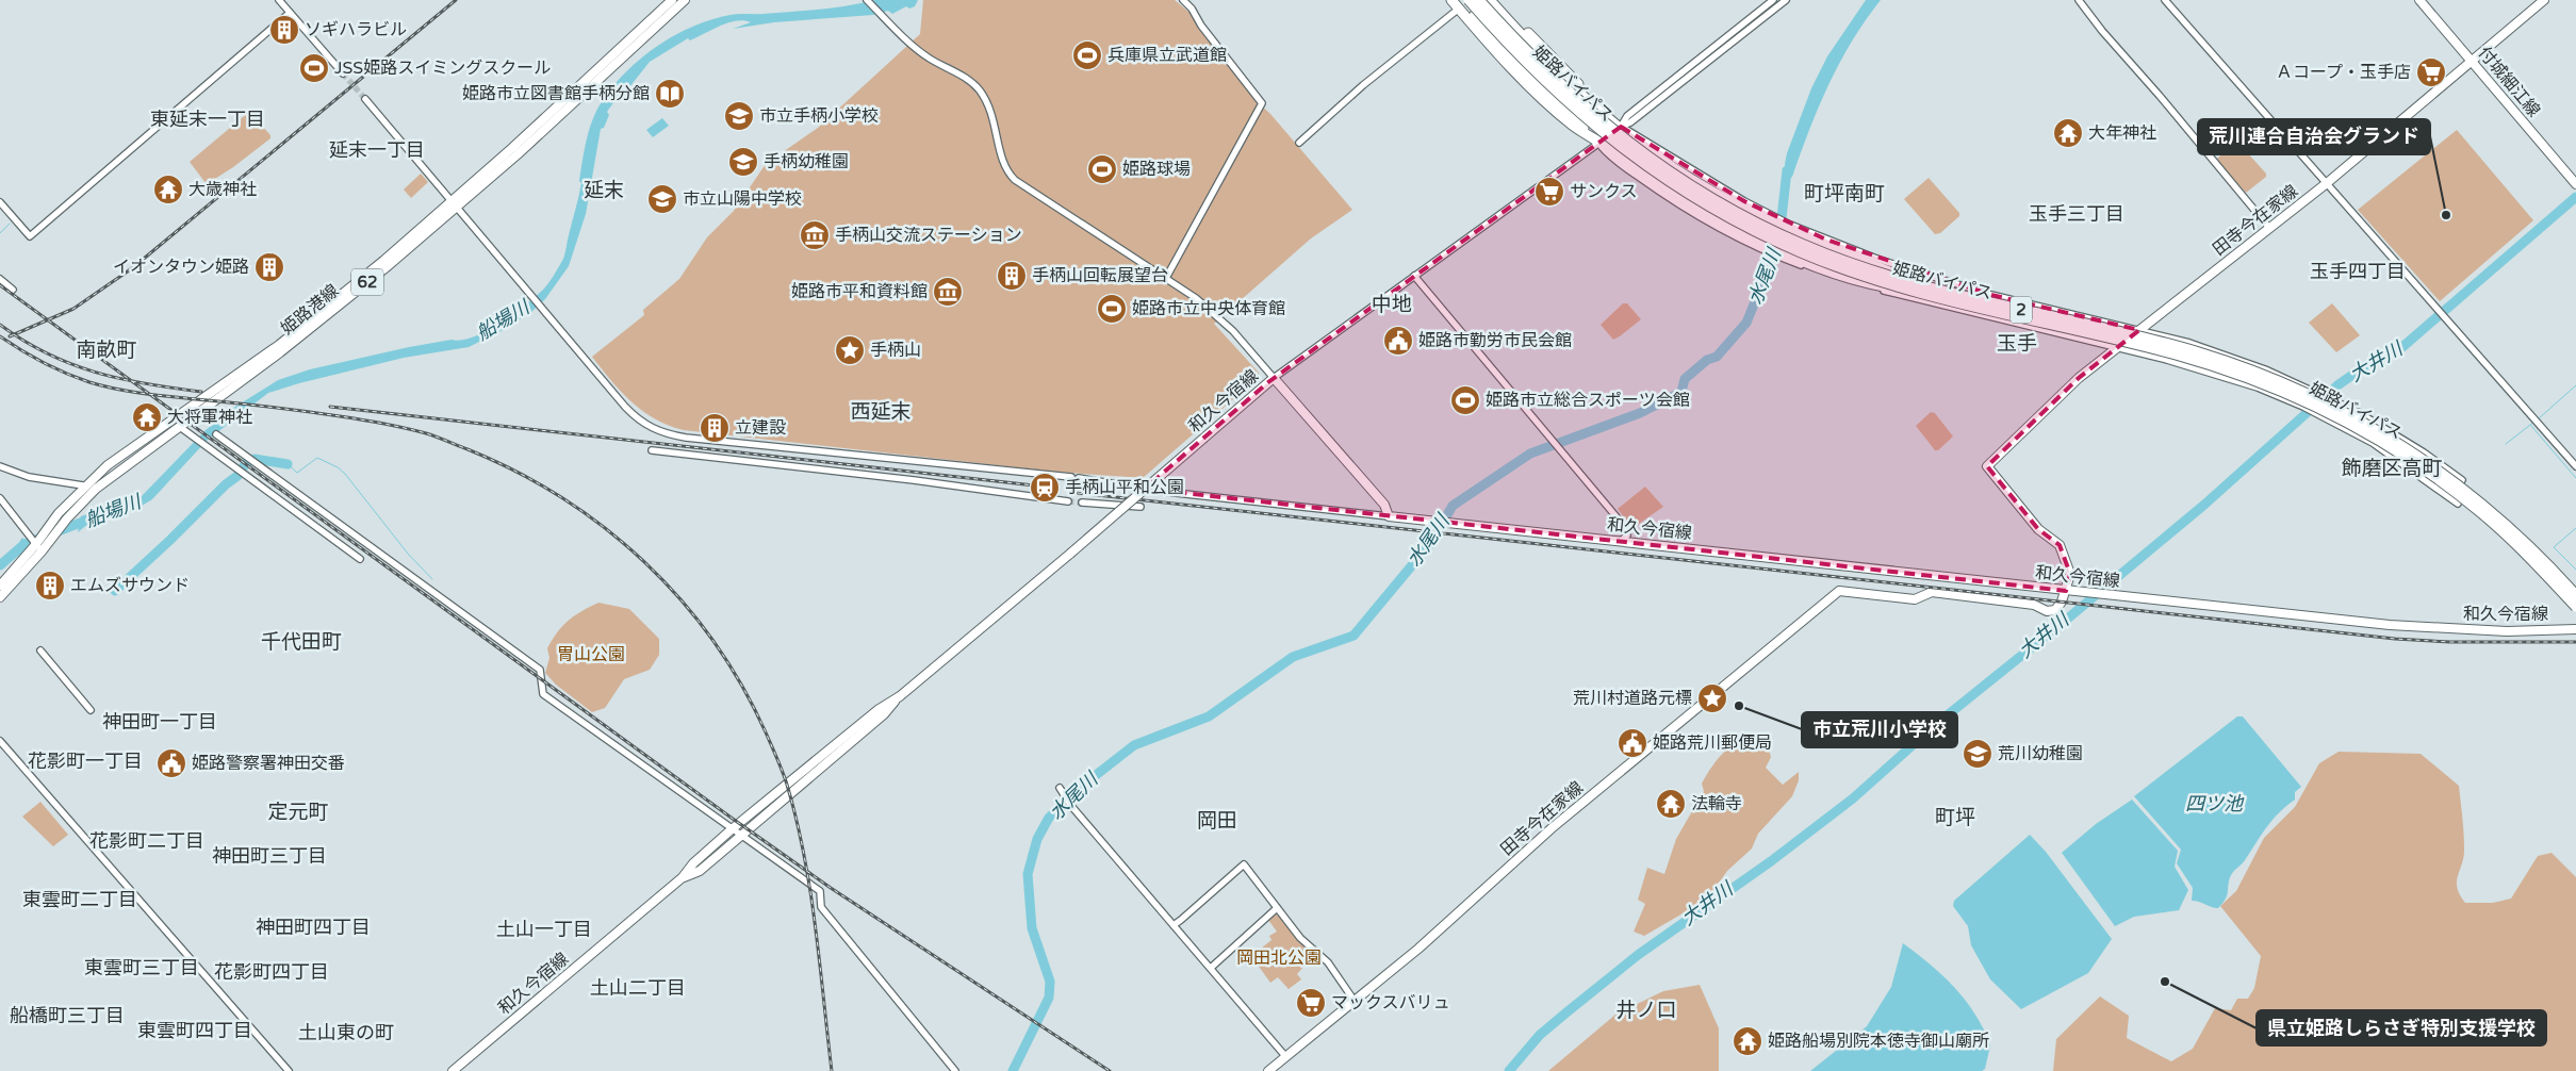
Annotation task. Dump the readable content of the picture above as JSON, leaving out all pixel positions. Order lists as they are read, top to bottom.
{
  "streets": {
    "highway": ["姫路バイパス", "2"],
    "main road": [
      "付城細江線",
      "田寺今在家線",
      "62",
      "姫路港線",
      "和久今宿線"
    ]
  },
  "crossings": [
    ["付城細江線", "田寺今在家線"],
    ["田寺今在家線", "和久今宿線"]
  ],
  "districts": [
    "東延末一丁目",
    "延末一丁目",
    "延末",
    "町坪南町",
    "玉手三丁目",
    "玉手四丁目",
    "中地",
    "玉手",
    "南畝町",
    "西延末",
    "飾磨区高町",
    "千代田町",
    "神田町一丁目",
    "花影町一丁目",
    "定元町",
    "町坪",
    "岡田",
    "花影町二丁目",
    "神田町三丁目",
    "東雲町二丁目",
    "神田町四丁目",
    "土山一丁目",
    "東雲町三丁目",
    "花影町四丁目",
    "土山二丁目",
    "井ノ口",
    "船橋町三丁目",
    "東雲町四丁目",
    "土山東の町"
  ],
  "water": [
    "水尾川",
    "船場川",
    "大井川",
    "四ツ池"
  ],
  "parks": ["冑山公園", "岡田北公園"],
  "places": {
    "building": [
      "ソギハラビル",
      "イオンタウン姫路",
      "手柄山回転展望台",
      "立建設",
      "エムズサウンド"
    ],
    "sports": [
      "兵庫県立武道館",
      "JSS姫路スイミングスクール",
      "姫路球場",
      "姫路市立中央体育館",
      "姫路市立総合スポーツ会館"
    ],
    "supermarket": ["Ａコープ・玉手店", "サンクス", "マックスバリュ"],
    "library": ["姫路市立図書館手柄分館"],
    "school or university": [
      "市立手柄小学校",
      "手柄幼稚園",
      "市立山陽中学校",
      "荒川幼稚園"
    ],
    "temple": [
      "大年神社",
      "大歳神社",
      "大将軍神社",
      "法輪寺",
      "姫路船場別院本徳寺御山廟所"
    ],
    "other": ["荒川連合自治会グランド", "市立荒川小学校", "県立姫路しらさぎ特別支援学校"],
    "museum": ["手柄山交流ステーション", "姫路市平和資料館"],
    "public building": ["姫路市勤労市民会館", "姫路荒川郵便局", "姫路警察署神田交番"],
    "place": ["手柄山", "荒川村道路元標"],
    "station": ["手柄山平和公園"]
  }
}
